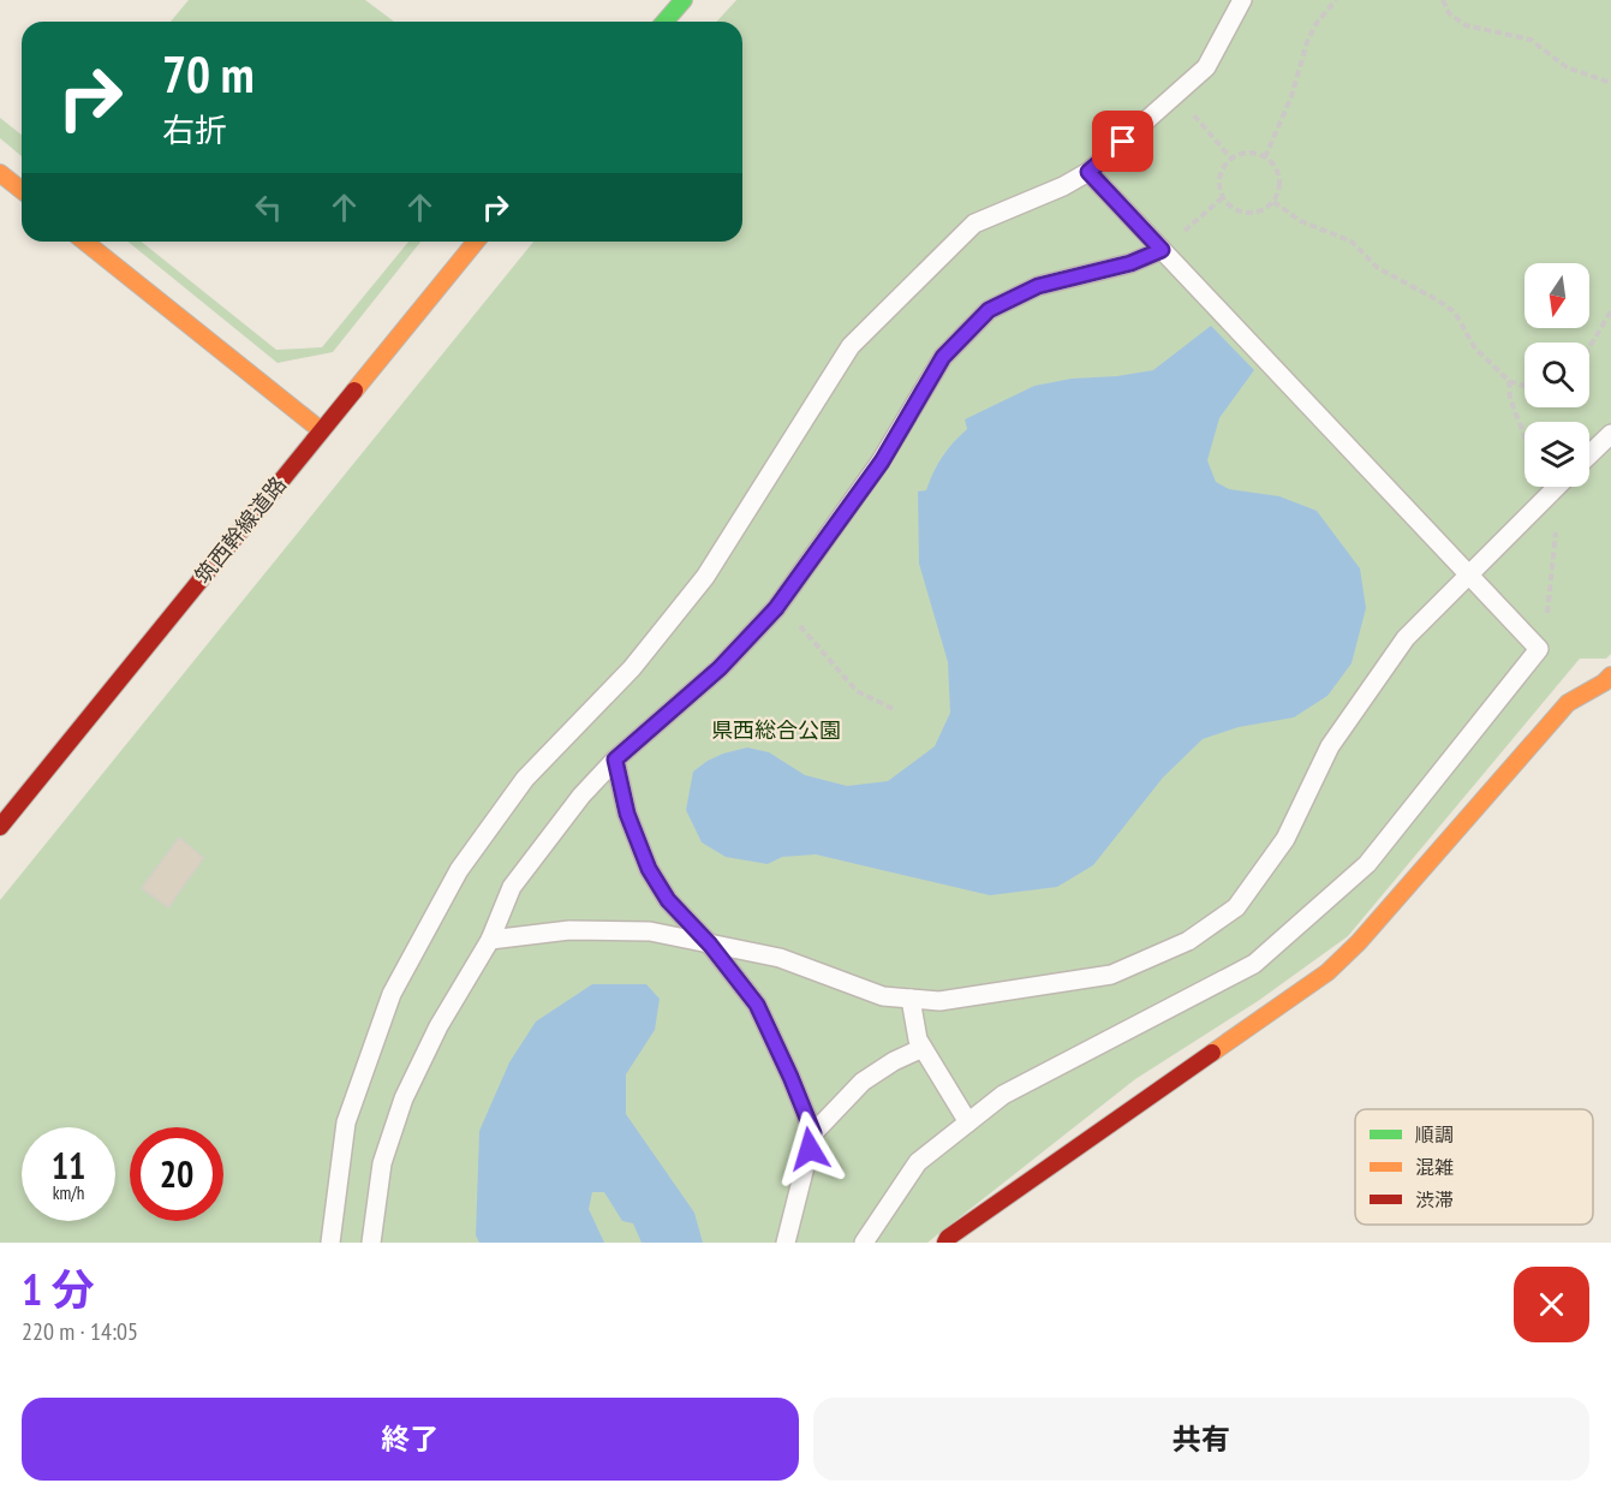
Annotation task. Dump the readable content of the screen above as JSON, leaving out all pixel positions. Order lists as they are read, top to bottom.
{
  "streets": {
    "street": ["筑西幹線道路"]
  },
  "parks": ["県西総合公園"],
  "legend": ["順調", "混雑", "渋滞"],
  "north": "bottom",
  "page": {
    "turn": ["70 m", "右折"],
    "speed": "11 km/h",
    "limit": "20",
    "heading": ["1 分", "220 m · 14:05"],
    "buttons": ["終了", "共有"]
  }
}
